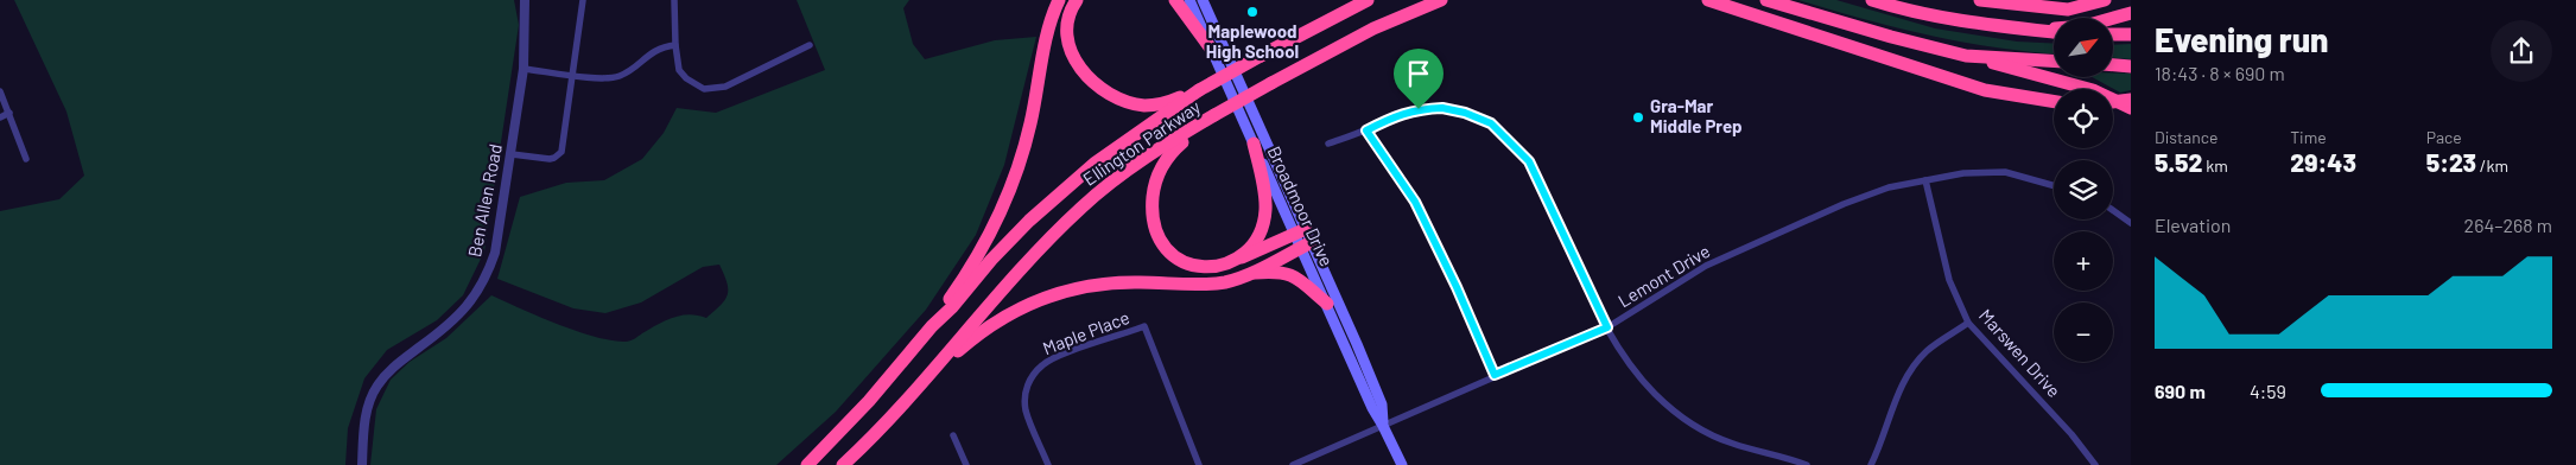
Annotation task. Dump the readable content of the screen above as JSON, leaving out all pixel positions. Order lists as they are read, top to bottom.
{
  "streets": {
    "highway": ["Ellington Parkway"],
    "main road": ["Broadmoor Drive"],
    "street": [
      "Ben Allen Road",
      "Lemont Drive",
      "Maple Place",
      "Marswen Drive"
    ]
  },
  "crossings": [
    ["Broadmoor Drive", "Lemont Drive"],
    ["Lemont Drive", "Marswen Drive"]
  ],
  "places": ["Maplewood High School", "Gra-Mar Middle Prep"],
  "north": "top right",
  "page": {
    "heading": ["Evening run", "18:43 · 8 × 690 m"],
    "map_buttons": ["+", "−"],
    "stats": [
      ["Distance", "5.52 km"],
      ["Time", "29:43"],
      ["Pace", "5:23 /km"]
    ],
    "chart": ["Elevation", "264–268 m"],
    "list": [
      {
        "name": "690 m",
        "note": "4:59"
      }
    ]
  }
}
